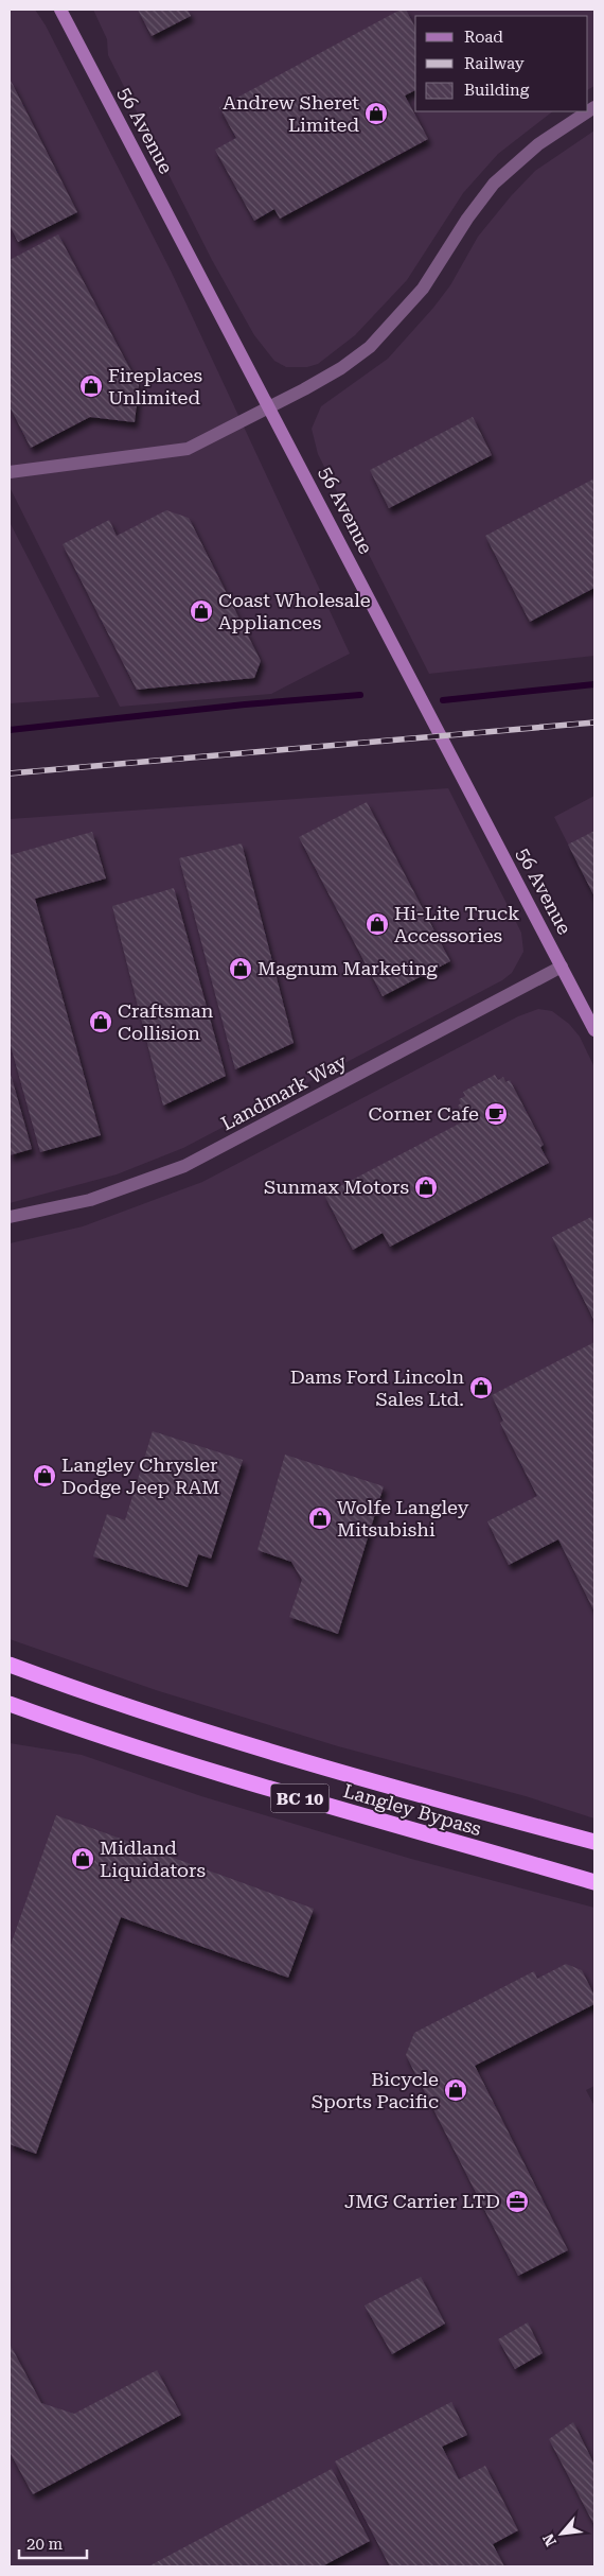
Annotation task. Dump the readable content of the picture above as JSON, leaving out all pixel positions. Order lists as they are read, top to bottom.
{
  "streets": {
    "highway": ["BC 10", "Langley Bypass"],
    "main road": ["56 Avenue"],
    "street": ["Landmark Way"]
  },
  "crossings": [
    ["56 Avenue", "Landmark Way"]
  ],
  "places": {
    "shop": [
      "Andrew Sheret Limited",
      "Fireplaces Unlimited",
      "Coast Wholesale Appliances",
      "Hi-Lite Truck Accessories",
      "Magnum Marketing",
      "Craftsman Collision",
      "Sunmax Motors",
      "Dams Ford Lincoln Sales Ltd.",
      "Langley Chrysler Dodge Jeep RAM",
      "Wolfe Langley Mitsubishi",
      "Midland Liquidators",
      "Bicycle Sports Pacific"
    ],
    "cafe": ["Corner Cafe"],
    "office": ["JMG Carrier LTD"]
  },
  "legend": ["Road", "Railway", "Building"],
  "scale_bar": "20 m",
  "north": "bottom left"
}
